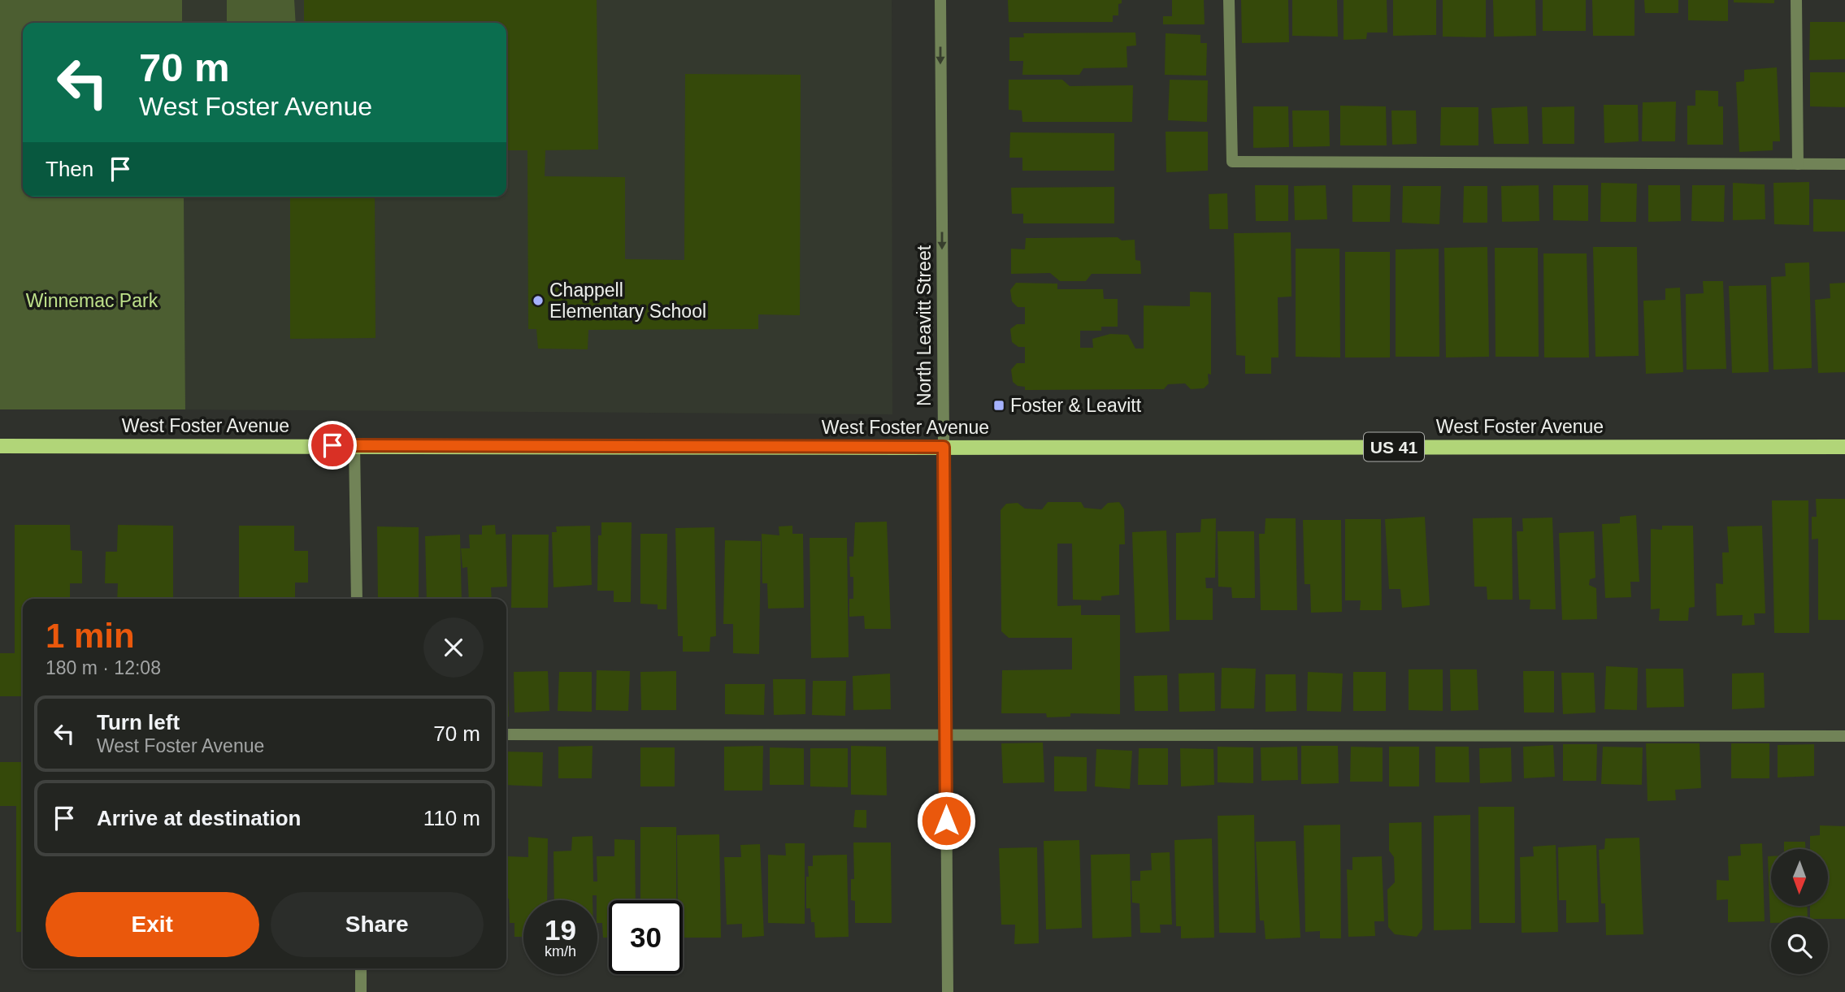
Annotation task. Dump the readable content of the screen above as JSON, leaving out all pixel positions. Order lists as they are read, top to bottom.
{
  "streets": {
    "main road": ["West Foster Avenue", "US 41"],
    "street": ["North Leavitt Street"]
  },
  "crossings": [
    ["North Leavitt Street", "West Foster Avenue"]
  ],
  "one_way": ["North Leavitt Street"],
  "parks": ["Winnemac Park"],
  "places": {
    "other": ["Chappell Elementary School"],
    "transit": ["Foster & Leavitt"]
  },
  "north": "bottom",
  "page": {
    "turn": ["70 m", "West Foster Avenue"],
    "then": "Then",
    "heading": ["1 min", "180 m · 12:08"],
    "list": [
      {
        "name": "Turn left",
        "note": "West Foster Avenue",
        "value": "70 m"
      },
      {
        "name": "Arrive at destination",
        "value": "110 m"
      }
    ],
    "buttons": ["Exit", "Share"],
    "speed": "19 km/h",
    "limit": "30"
  }
}
